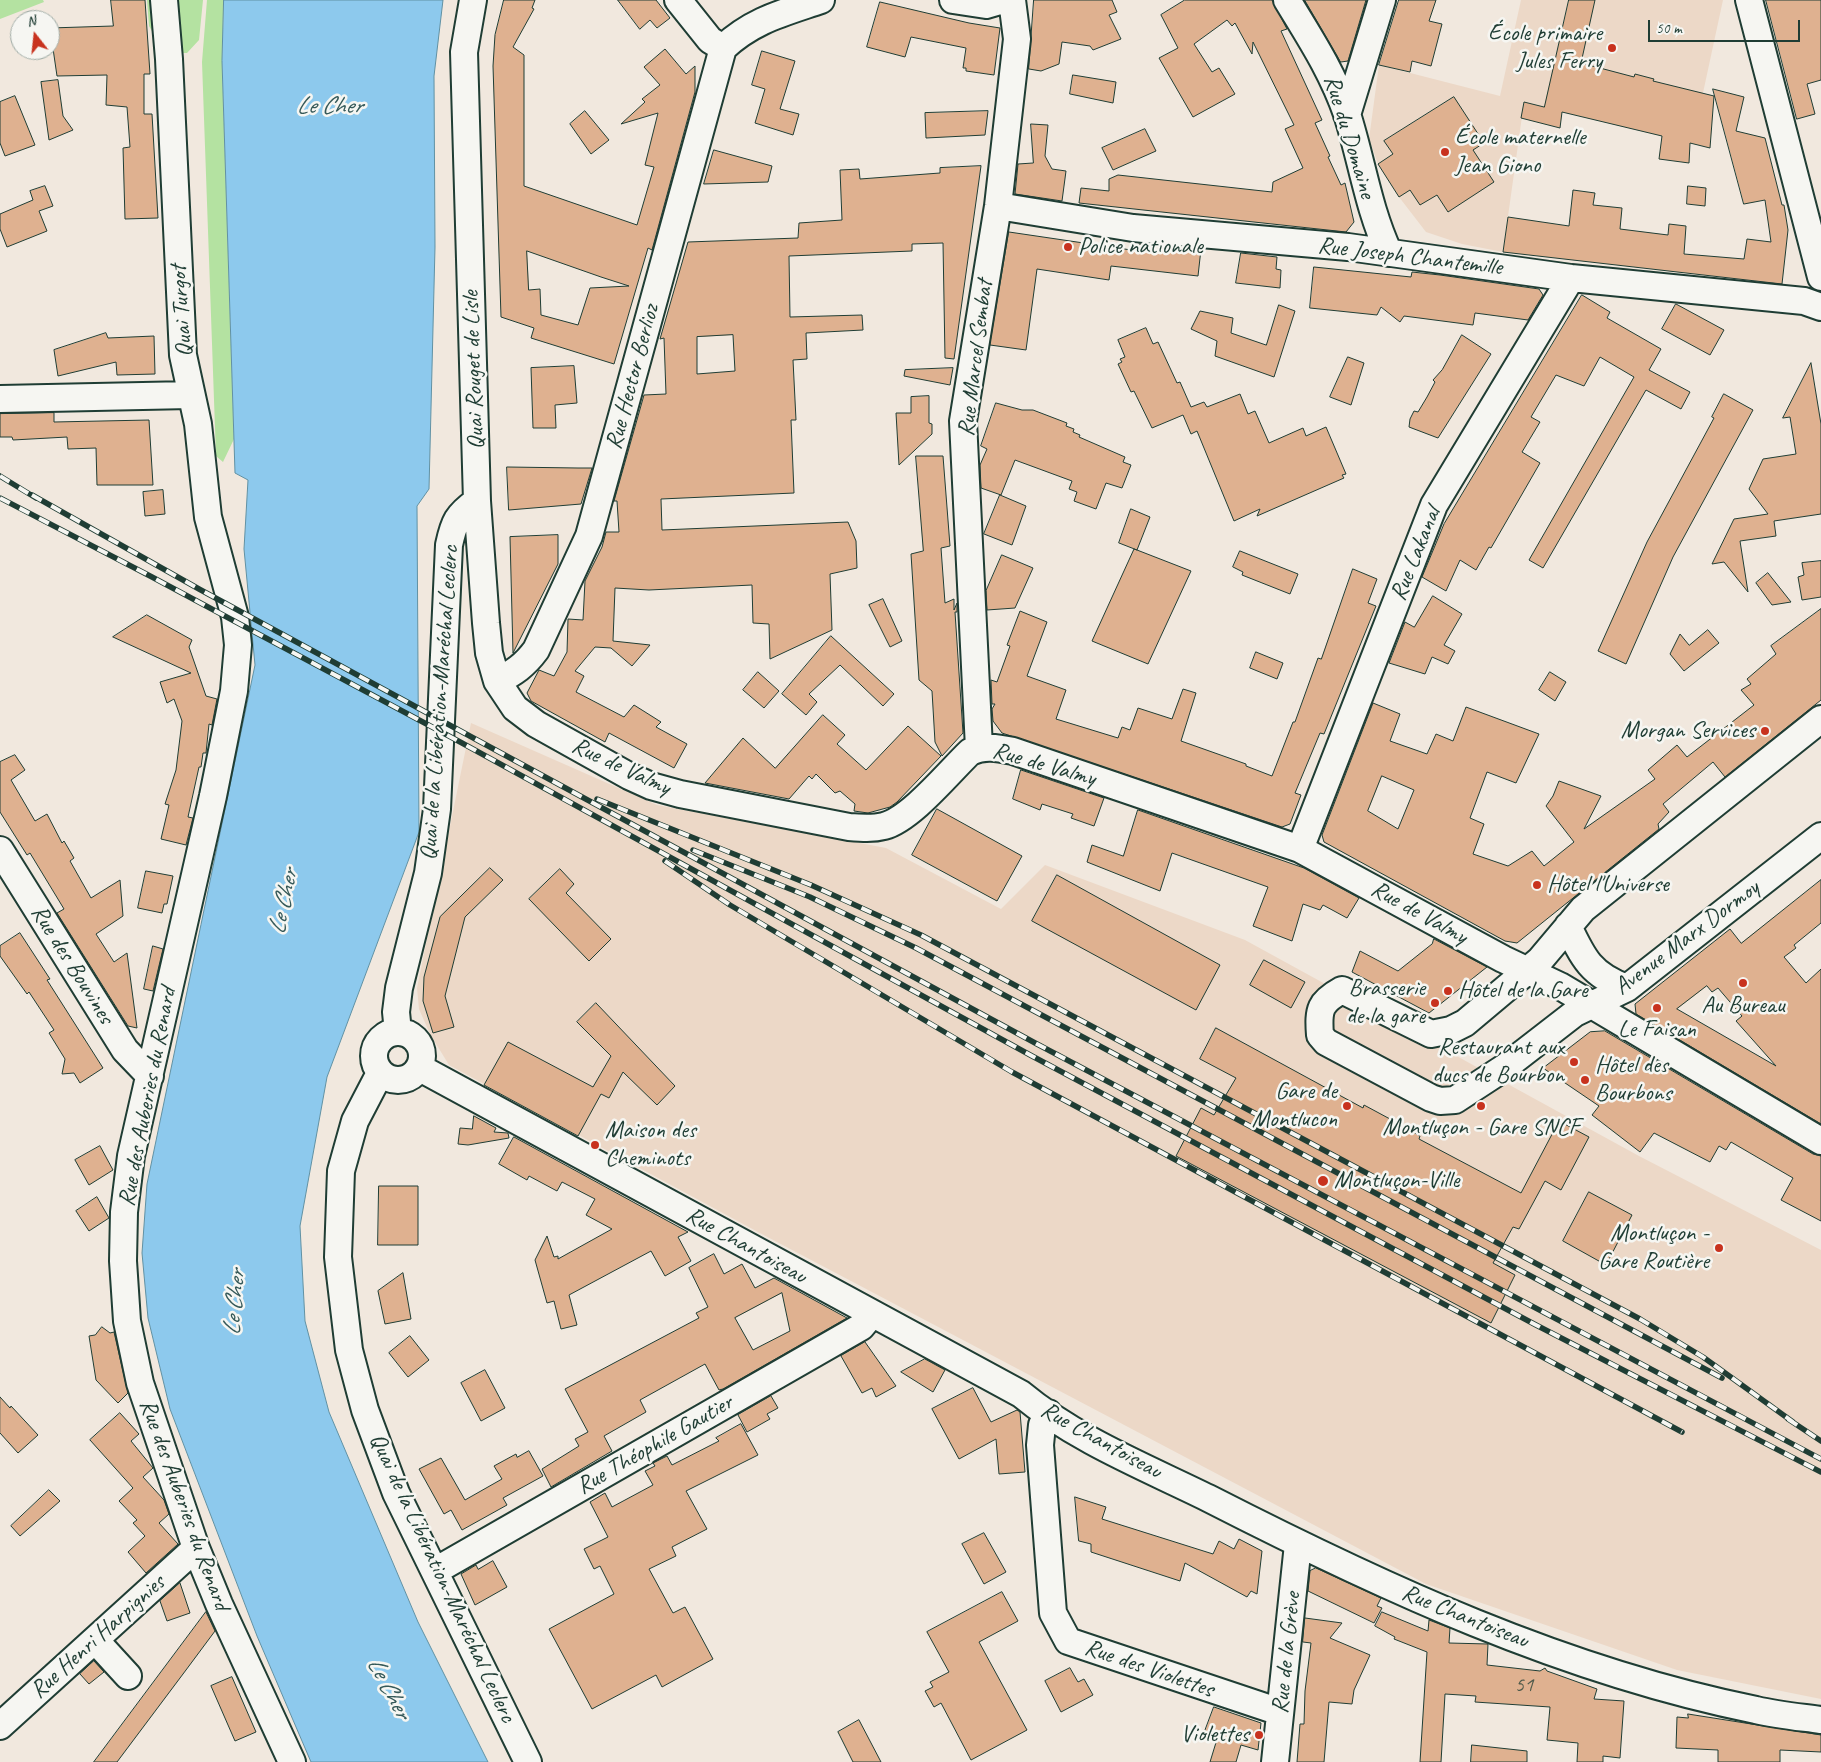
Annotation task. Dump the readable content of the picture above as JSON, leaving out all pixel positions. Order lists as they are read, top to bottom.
{
  "streets": {
    "street": [
      "Rue du Domaine",
      "Rue Joseph Chantemille",
      "Quai Turgot",
      "Rue Marcel Sembat",
      "Quai Rouget de Lisle",
      "Rue Hector Berlioz",
      "Rue Lakanal",
      "Quai de la Libération-Maréchal Leclerc",
      "Rue de Valmy",
      "Avenue Marx Dormoy",
      "Rue des Bouvines",
      "Rue des Auberies du Renard",
      "Rue Chantoiseau",
      "Rue Théophile Gautier",
      "Rue Henri Harpignies",
      "Rue de la Grève",
      "Rue des Violettes"
    ]
  },
  "crossings": [
    ["Rue du Domaine", "Rue Joseph Chantemille"],
    ["Rue Joseph Chantemille", "Rue Marcel Sembat"],
    ["Rue Joseph Chantemille", "Rue Lakanal"],
    ["Quai Turgot", "Rue des Auberies du Renard"],
    ["Rue Marcel Sembat", "Rue de Valmy"],
    ["Quai Rouget de Lisle", "Rue Hector Berlioz"],
    ["Quai Rouget de Lisle", "Quai de la Libération-Maréchal Leclerc"],
    ["Quai Rouget de Lisle", "Rue de Valmy"],
    ["Rue Lakanal", "Rue de Valmy"],
    ["Quai de la Libération-Maréchal Leclerc", "Rue Chantoiseau"],
    ["Quai de la Libération-Maréchal Leclerc", "Rue Théophile Gautier"],
    ["Rue de Valmy", "Avenue Marx Dormoy"],
    ["Rue des Bouvines", "Rue des Auberies du Renard"],
    ["Rue des Auberies du Renard", "Rue Henri Harpignies"],
    ["Rue Chantoiseau", "Rue Théophile Gautier"],
    ["Rue Chantoiseau", "Rue de la Grève"],
    ["Rue Chantoiseau", "Rue des Violettes"],
    ["Rue de la Grève", "Rue des Violettes"]
  ],
  "water": ["Le Cher"],
  "places": [
    "École primaire Jules Ferry",
    "École maternelle Jean Giono",
    "Police nationale",
    "Morgan Services",
    "Hôtel l'Universe",
    "Au Bureau",
    "Hôtel de la Gare",
    "Brasserie de la gare",
    "Le Faisan",
    "Restaurant aux ducs de Bourbon",
    "Hôtel des Bourbons",
    "Gare de Montlucon",
    "Montluçon - Gare SNCF",
    "Maison des Cheminots",
    "Montluçon-Ville",
    "Montluçon - Gare Routière",
    "Violettes"
  ],
  "house_numbers": ["51"],
  "scale_bar": "50 m",
  "north": "top"
}
